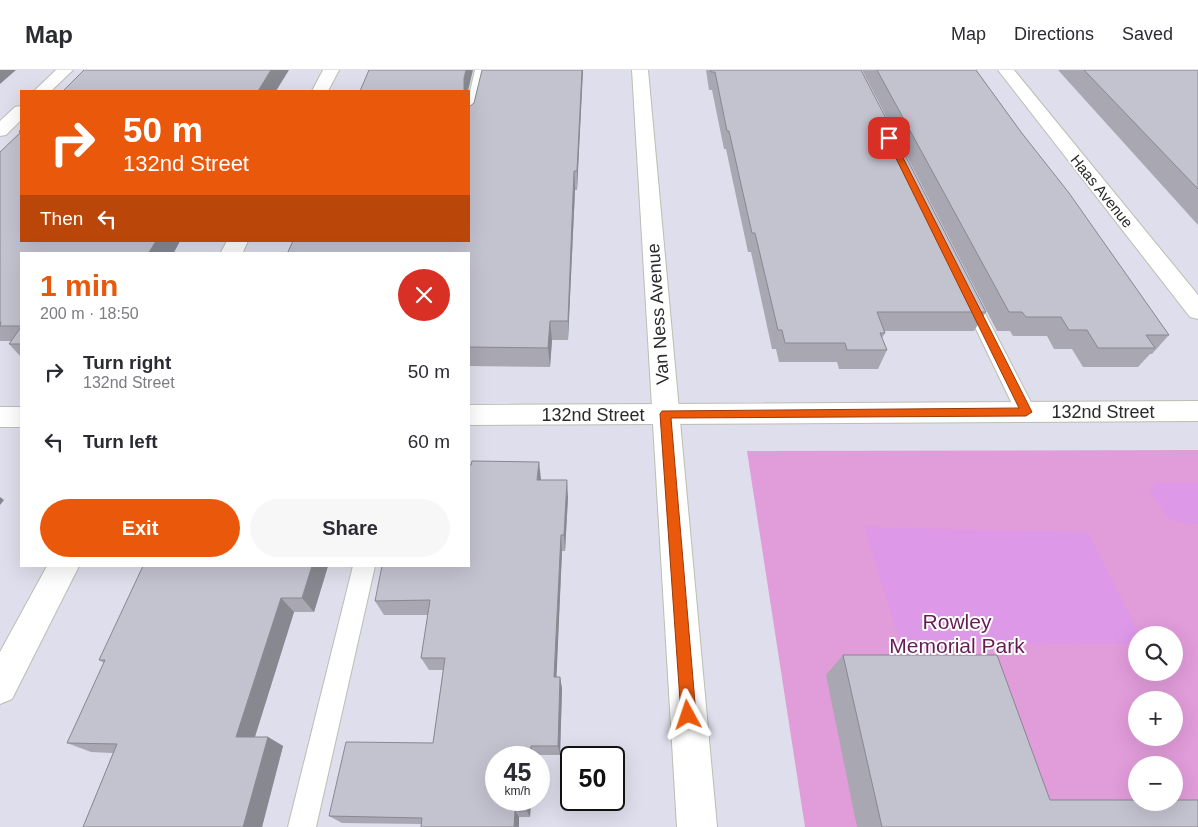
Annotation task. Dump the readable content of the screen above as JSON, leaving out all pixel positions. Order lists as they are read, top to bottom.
{
  "streets": {
    "street": ["Haas Avenue", "Van Ness Avenue", "132nd Street"]
  },
  "crossings": [
    ["Van Ness Avenue", "132nd Street"]
  ],
  "parks": ["Rowley Memorial Park"],
  "page": {
    "header": "Map",
    "nav": ["Map", "Directions", "Saved"],
    "turn": ["50 m", "132nd Street"],
    "then": "Then",
    "heading": ["1 min", "200 m · 18:50"],
    "list": [
      {
        "name": "Turn right",
        "note": "132nd Street",
        "value": "50 m"
      },
      {
        "name": "Turn left",
        "value": "60 m"
      }
    ],
    "buttons": ["Exit", "Share"],
    "map_buttons": ["+", "−"],
    "speed": "45 km/h",
    "limit": "50"
  }
}
